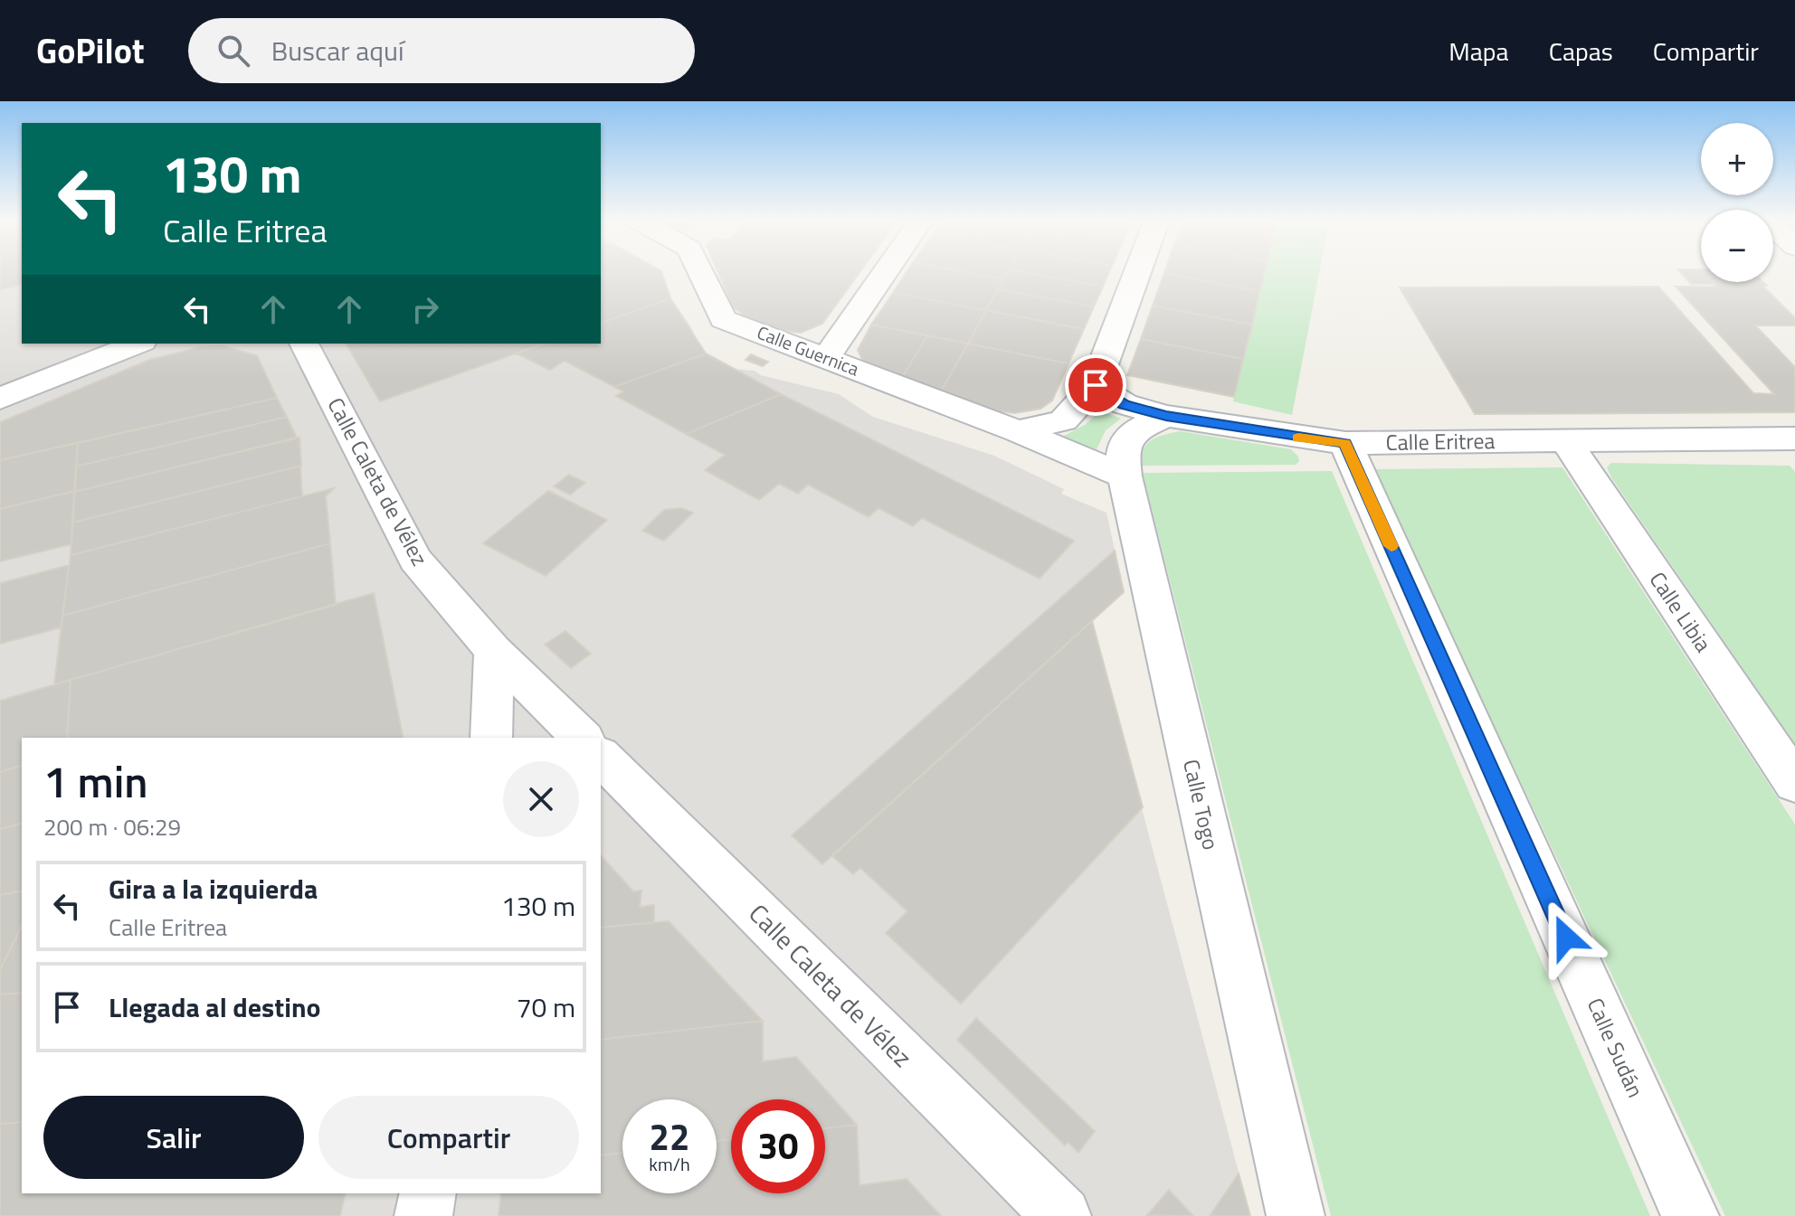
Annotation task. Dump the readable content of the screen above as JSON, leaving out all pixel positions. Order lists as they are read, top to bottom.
{
  "streets": {
    "street": [
      "Calle Guernica",
      "Calle Eritrea",
      "Calle Caleta de Vélez",
      "Calle Libia",
      "Calle Togo",
      "Calle Sudán"
    ]
  },
  "crossings": [
    ["Calle Guernica", "Calle Togo"],
    ["Calle Eritrea", "Calle Libia"],
    ["Calle Eritrea", "Calle Togo"],
    ["Calle Eritrea", "Calle Sudán"]
  ],
  "page": {
    "header": "GoPilot",
    "search": "Buscar aquí",
    "nav": ["Mapa", "Capas", "Compartir"],
    "map_buttons": ["+", "−"],
    "turn": ["130 m", "Calle Eritrea"],
    "heading": ["1 min", "200 m · 06:29"],
    "list": [
      {
        "name": "Gira a la izquierda",
        "note": "Calle Eritrea",
        "value": "130 m"
      },
      {
        "name": "Llegada al destino",
        "value": "70 m"
      }
    ],
    "buttons": ["Salir", "Compartir"],
    "speed": "22 km/h",
    "limit": "30"
  }
}
